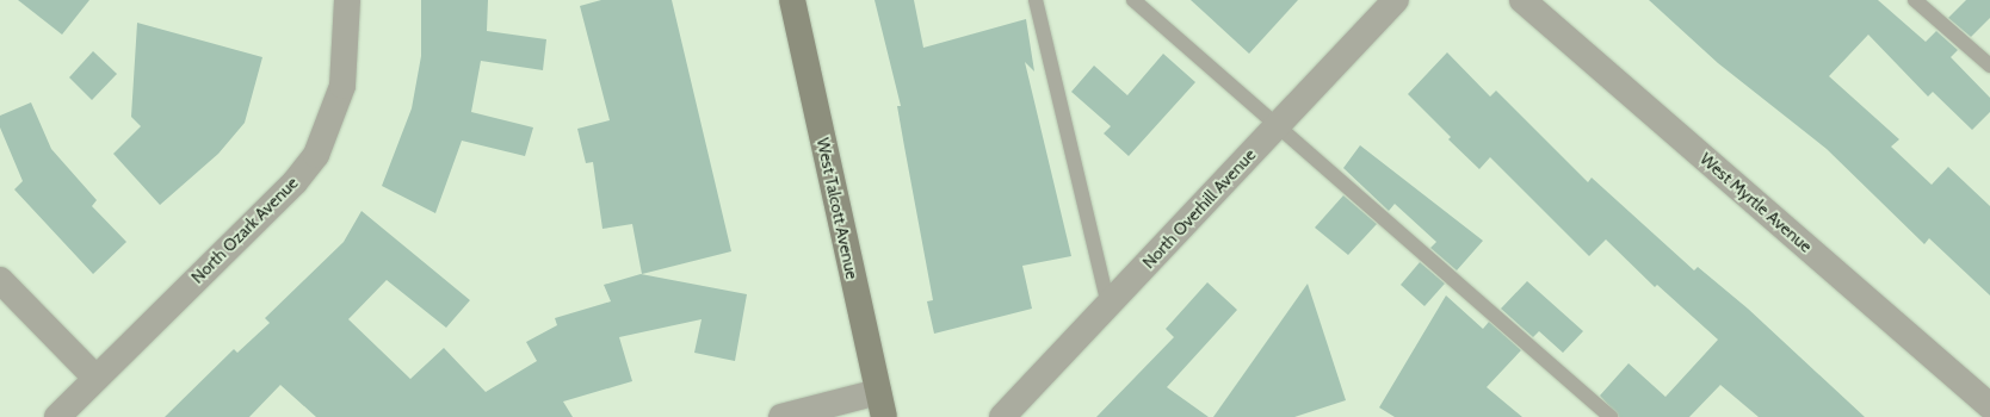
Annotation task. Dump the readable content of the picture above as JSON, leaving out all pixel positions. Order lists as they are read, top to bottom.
{
  "streets": {
    "street": [
      "West Myrtle Avenue",
      "West Talcott Avenue",
      "North Overhill Avenue",
      "North Ozark Avenue"
    ]
  }
}
